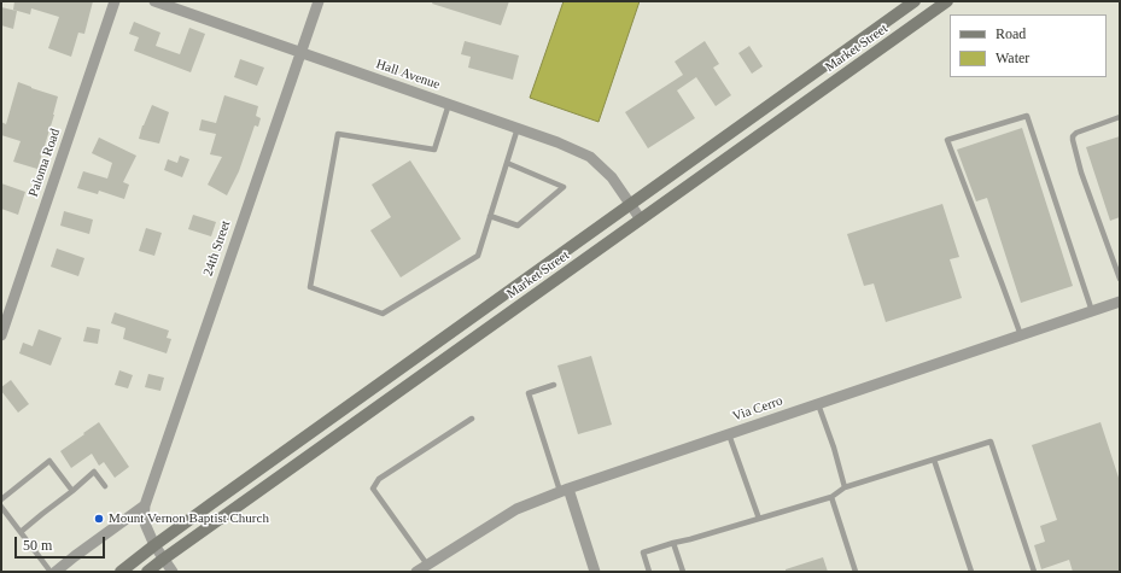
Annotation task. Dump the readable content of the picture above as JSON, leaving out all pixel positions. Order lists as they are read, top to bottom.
{
  "streets": {
    "main road": ["Market Street"],
    "street": [
      "Hall Avenue",
      "Paloma Road",
      "24th Street",
      "Via Cerro"
    ]
  },
  "crossings": [
    ["Market Street", "Hall Avenue"],
    ["Market Street", "24th Street"],
    ["Hall Avenue", "24th Street"]
  ],
  "places": ["Mount Vernon Baptist Church"],
  "legend": ["Road", "Water"],
  "scale_bar": "50 m"
}
